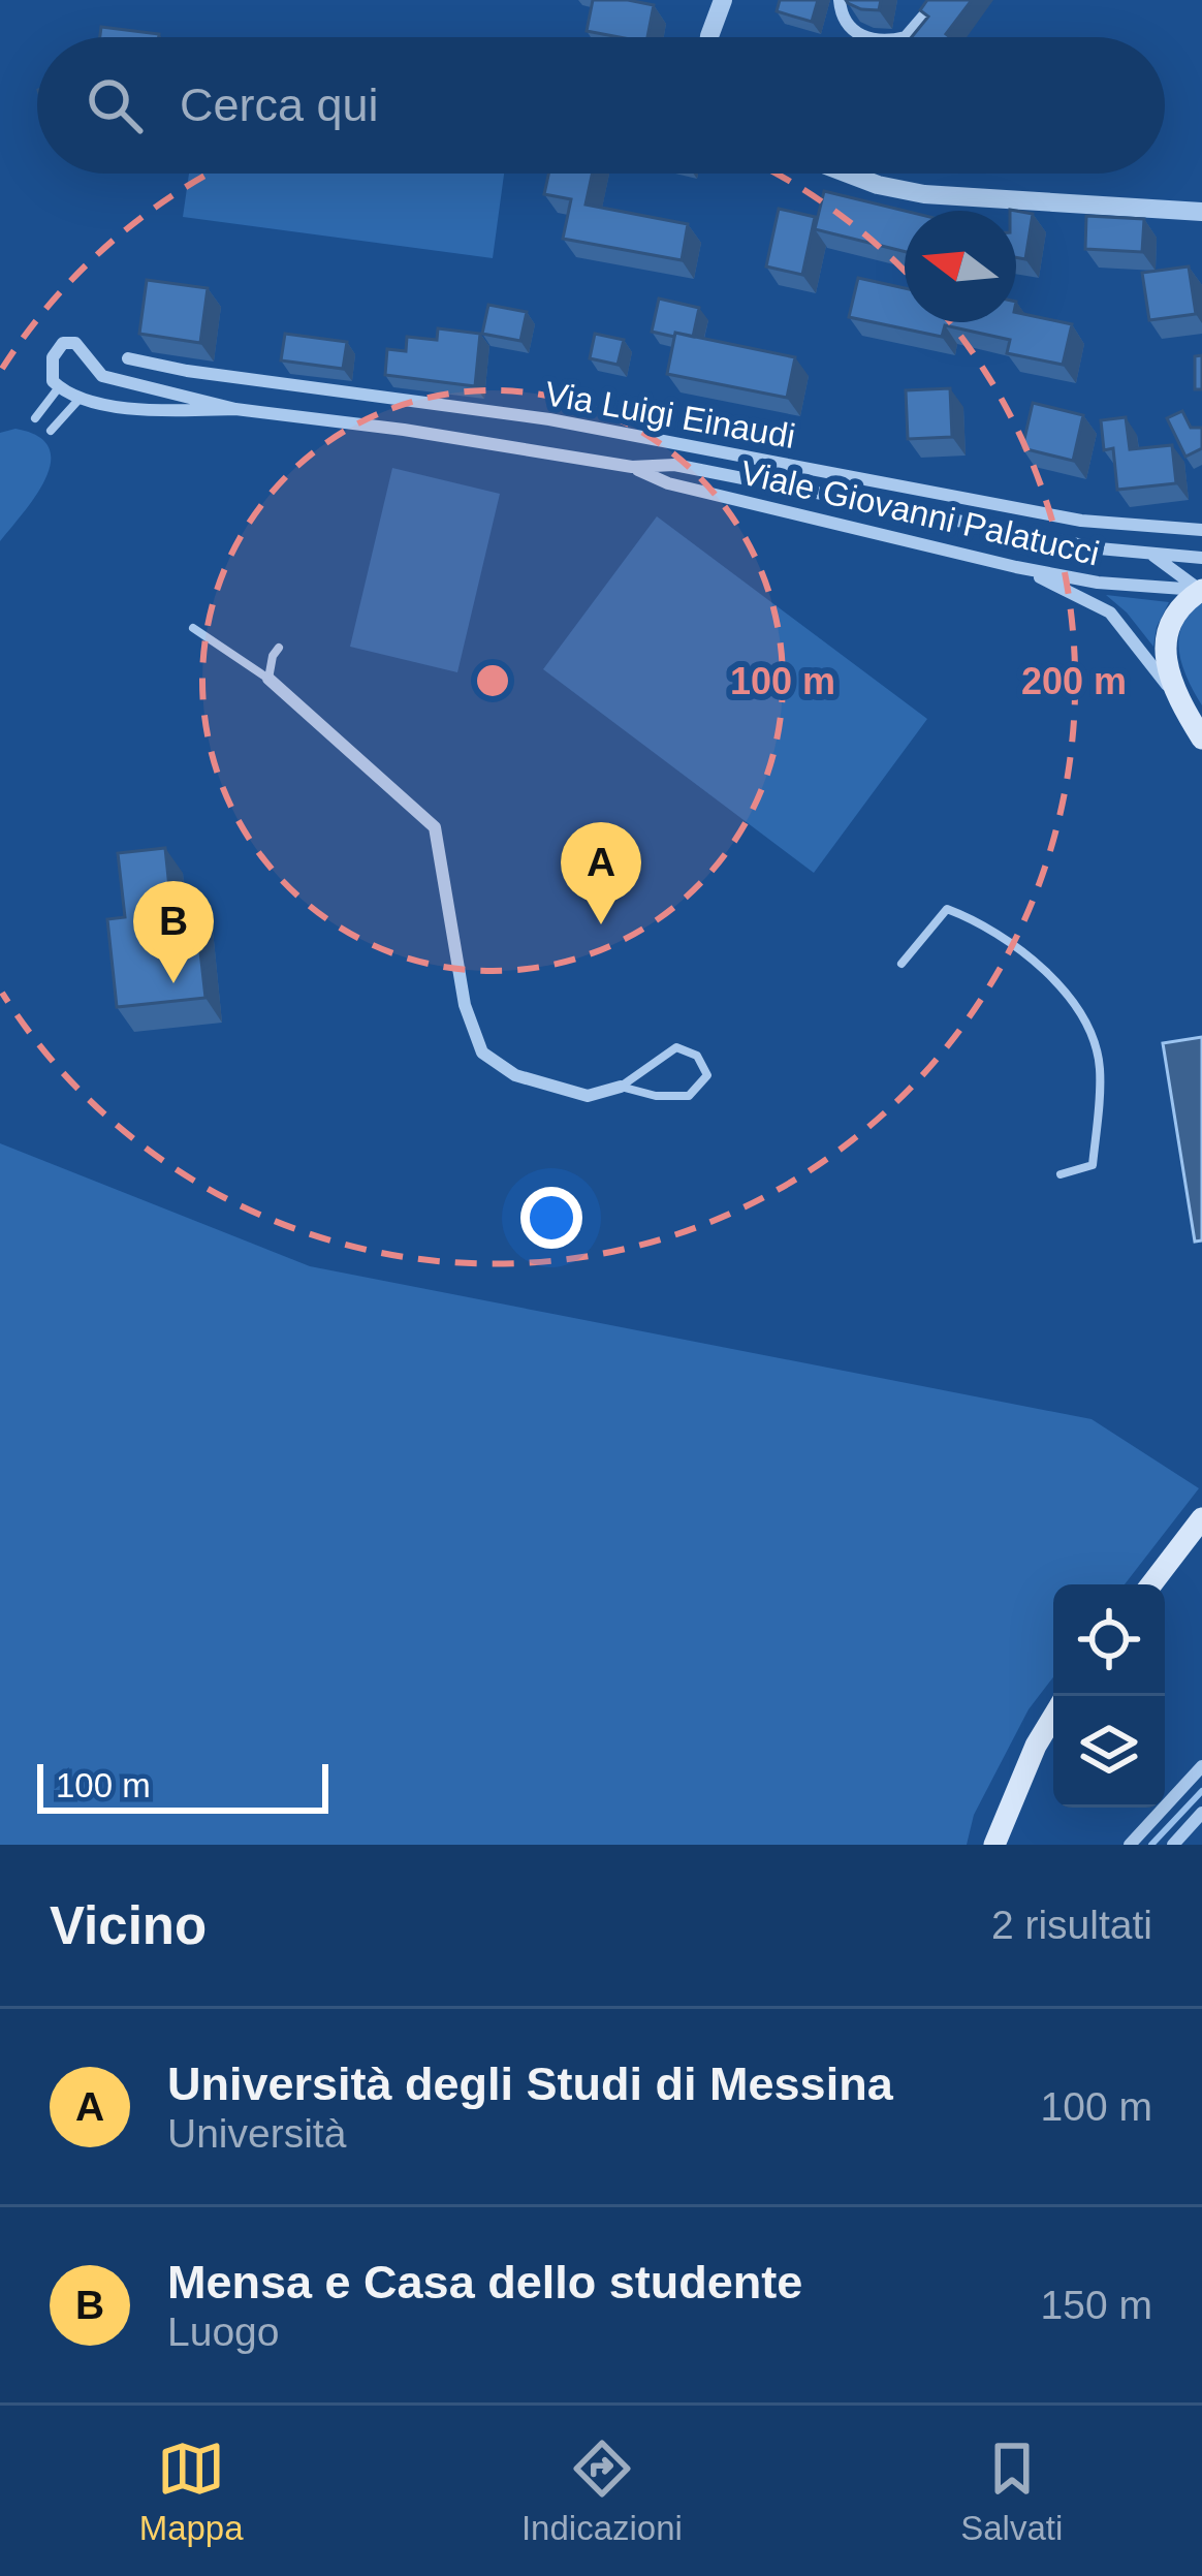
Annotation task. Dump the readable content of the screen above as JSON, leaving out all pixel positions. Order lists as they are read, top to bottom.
{
  "streets": {
    "street": ["Via Luigi Einaudi", "Viale Giovanni Palatucci"]
  },
  "scale_bar": "100 m",
  "north": "left",
  "page": {
    "search": "Cerca qui",
    "pins": ["A", "B"],
    "scale": "100 m",
    "heading": ["Vicino", "2 risultati"],
    "list": [
      {
        "mark": "A",
        "name": "Università degli Studi di Messina",
        "note": "Università",
        "value": "100 m"
      },
      {
        "mark": "B",
        "name": "Mensa e Casa dello studente",
        "note": "Luogo",
        "value": "150 m"
      }
    ],
    "nav": ["Mappa", "Indicazioni", "Salvati"]
  },
  "rings": ["100 m", "200 m"]
}
